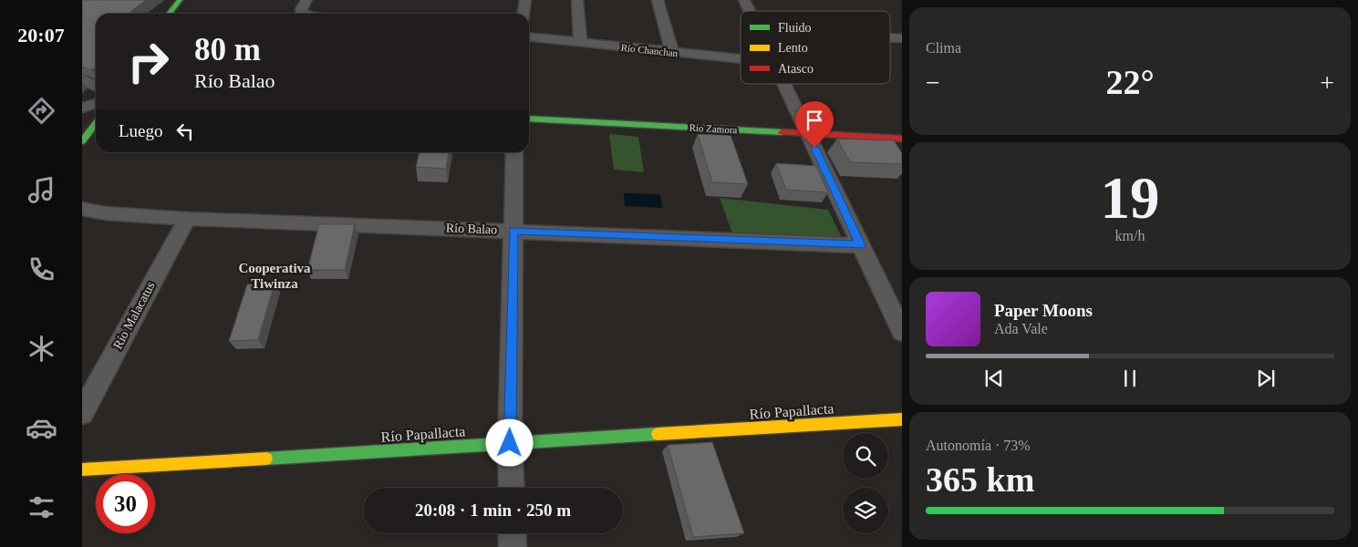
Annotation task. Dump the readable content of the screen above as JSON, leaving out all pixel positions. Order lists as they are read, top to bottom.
{
  "streets": {
    "street": [
      "Río Chanchan",
      "Río Zamora",
      "Río Balao",
      "Río Malacatus",
      "Río Papallacta"
    ]
  },
  "crossings": [
    ["Río Balao", "Río Malacatus"]
  ],
  "districts": ["Cooperativa Tiwinza"],
  "legend": ["Fluido", "Lento", "Atasco"],
  "page": {
    "tabs": "20:07",
    "tile": [
      "Clima",
      ["19", "km/h"],
      ["Autonomía · 73%", "365 km"]
    ],
    "turn": ["80 m", "Río Balao"],
    "heat": ["−", "22°", "+"],
    "then": "Luego",
    "song": ["Paper Moons", "Ada Vale"],
    "limit": "30",
    "trip": "20:08 · 1 min · 250 m"
  }
}
